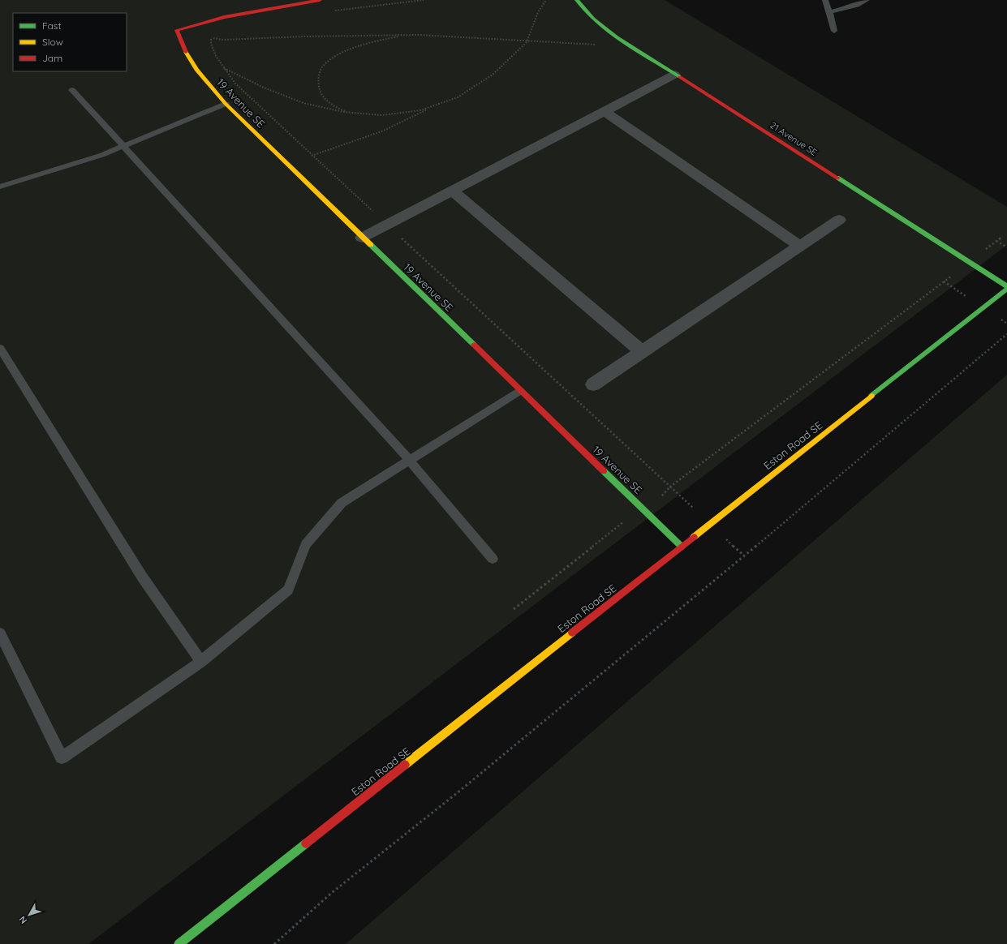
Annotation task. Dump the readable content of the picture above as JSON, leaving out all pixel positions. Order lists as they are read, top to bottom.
{
  "streets": {
    "street": ["19 Avenue SE", "21 Avenue SE", "Eston Road SE"]
  },
  "crossings": [
    ["19 Avenue SE", "Eston Road SE"]
  ],
  "legend": ["Fast", "Slow", "Jam"],
  "north": "bottom left"
}
